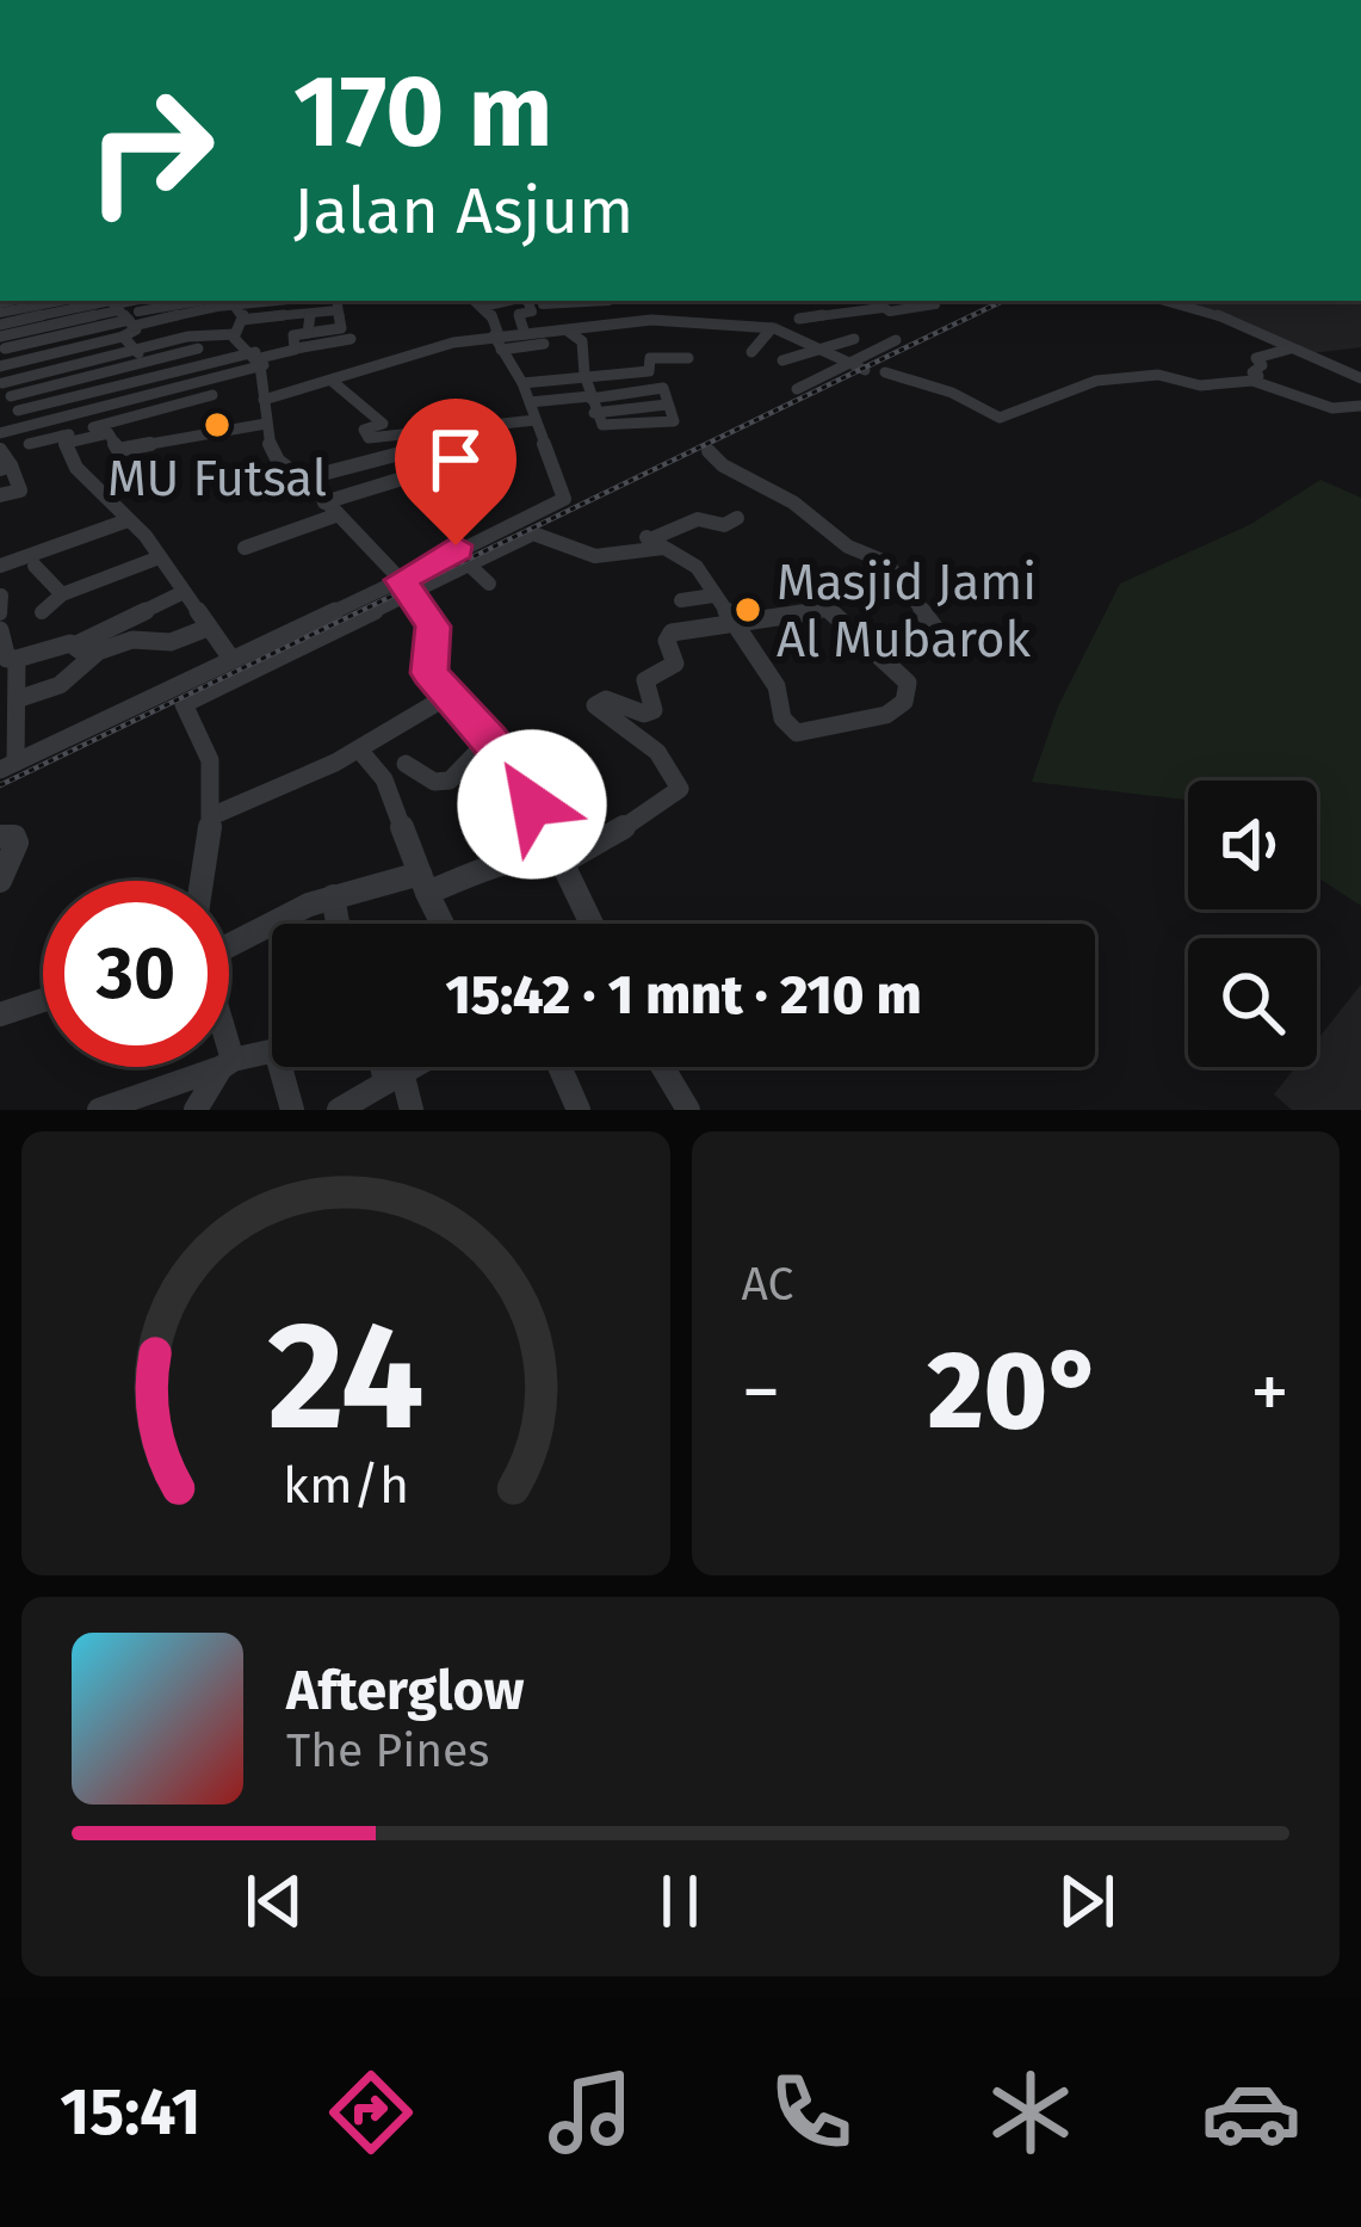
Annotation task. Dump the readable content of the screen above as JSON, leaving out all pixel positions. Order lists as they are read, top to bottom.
{
  "places": ["MU Futsal", "Masjid Jami Al Mubarok"],
  "page": {
    "turn": ["170 m", "Jalan Asjum"],
    "limit": "30",
    "trip": "15:42 · 1 mnt · 210 m",
    "tile": "AC",
    "heat": ["−", "20°", "+"],
    "song": ["Afterglow", "The Pines"],
    "tabs": "15:41",
    "gauge": ["24", "km/h"]
  }
}
